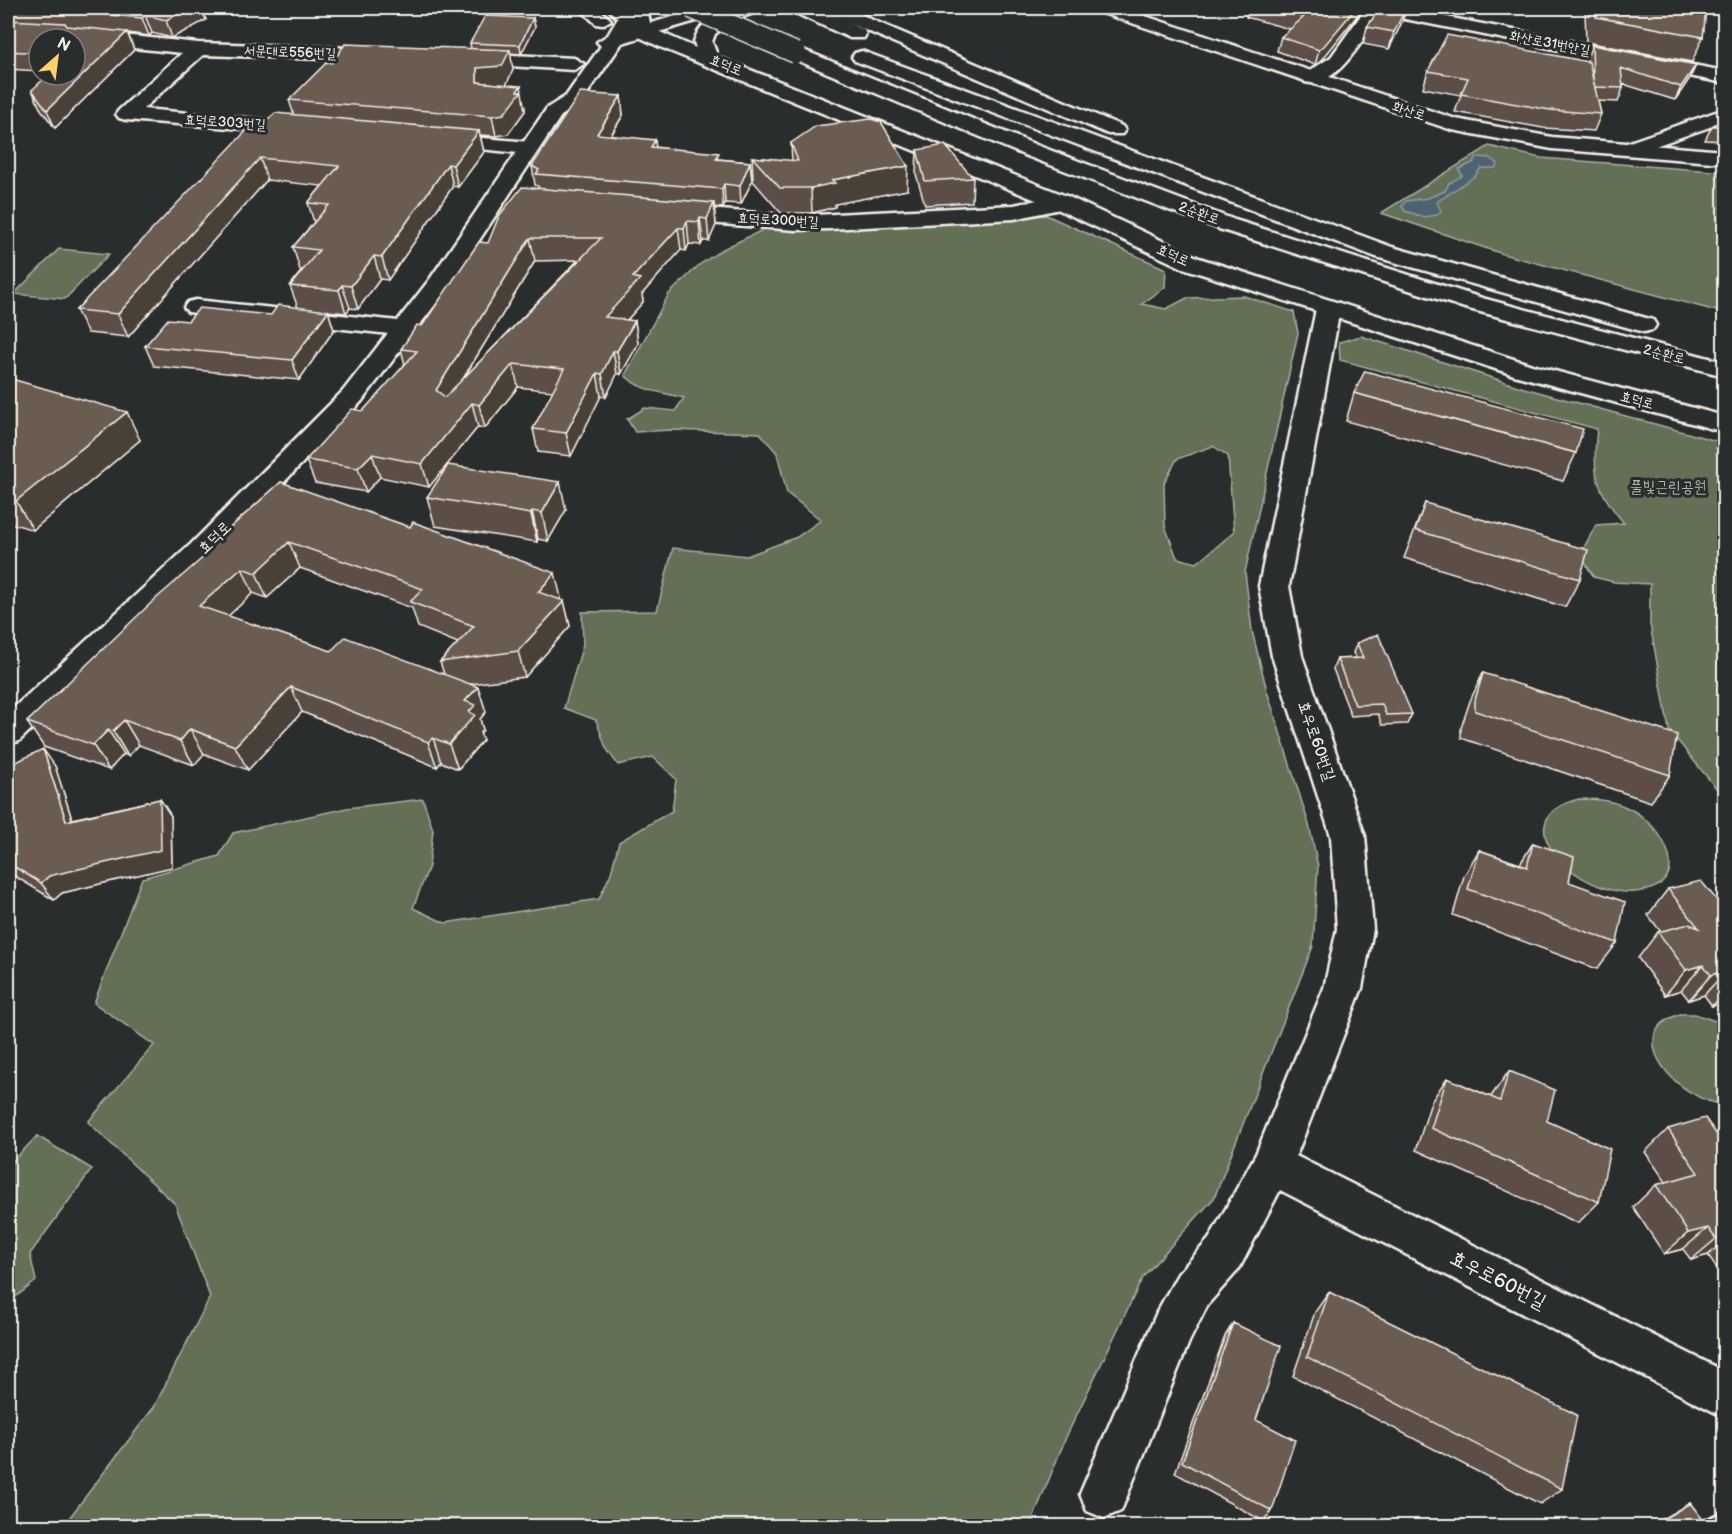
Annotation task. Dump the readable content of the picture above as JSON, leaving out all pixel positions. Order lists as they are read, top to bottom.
{
  "streets": {
    "main road": [
      "화산로31번안길",
      "서문대로556번길",
      "효덕로",
      "화산로",
      "효덕로303번길",
      "2순환로",
      "효덕로300번길",
      "효우로60번길"
    ]
  },
  "crossings": [
    ["서문대로556번길", "효덕로303번길"],
    ["효덕로", "효덕로300번길"],
    ["효덕로", "효우로60번길"]
  ],
  "parks": ["풀빛근린공원"],
  "north": "top right"
}
